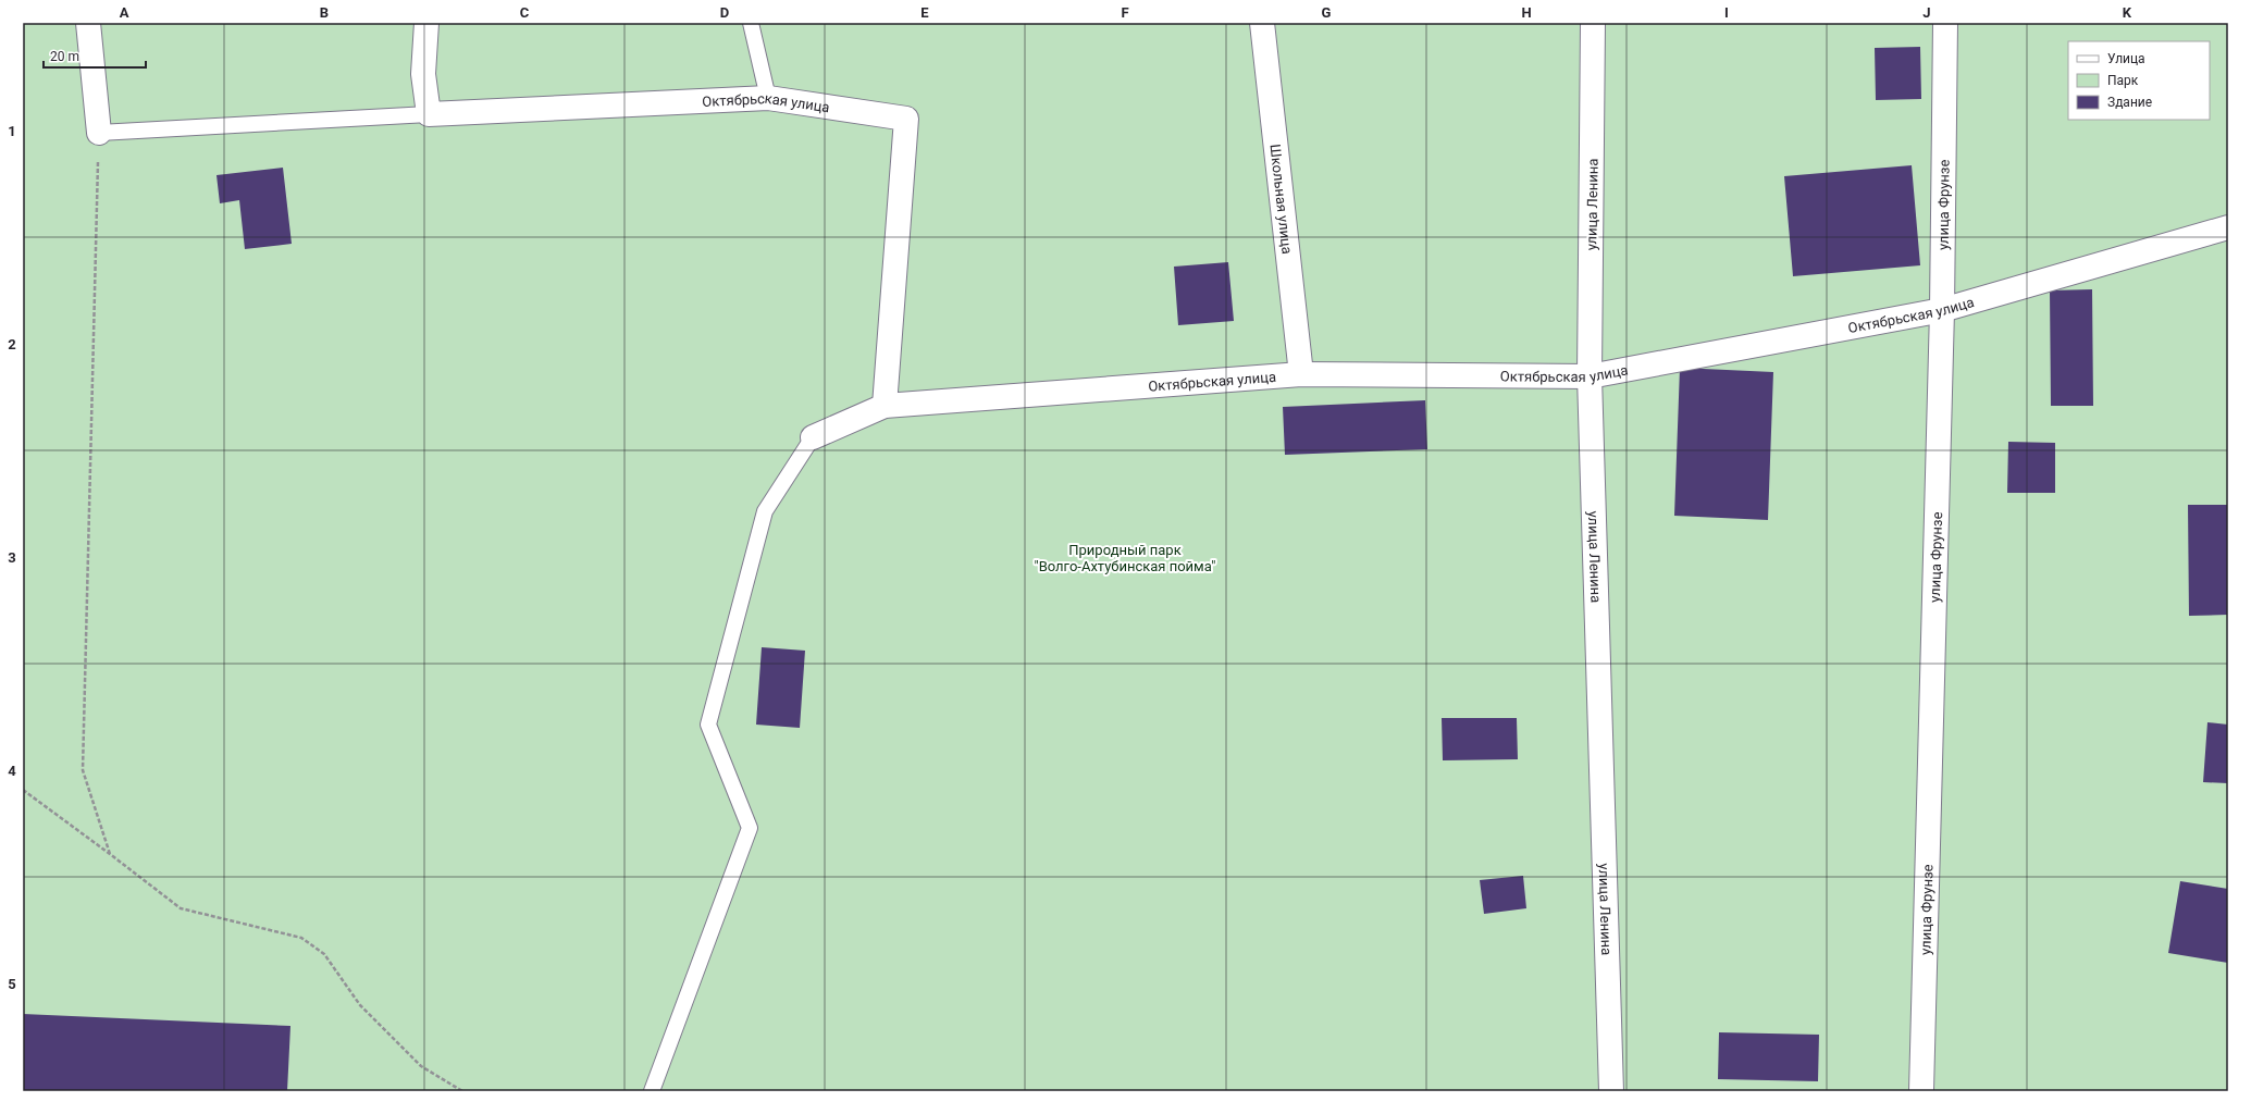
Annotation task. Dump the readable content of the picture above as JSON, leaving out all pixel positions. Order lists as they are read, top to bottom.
{
  "streets": {
    "street": [
      "Октябрьская улица",
      "Школьная улица",
      "улица Ленина",
      "улица Фрунзе"
    ]
  },
  "crossings": [
    ["Октябрьская улица", "Школьная улица"],
    ["Октябрьская улица", "улица Ленина"],
    ["Октябрьская улица", "улица Фрунзе"]
  ],
  "parks": ["Природный парк \"Волго-Ахтубинская пойма\""],
  "legend": ["Улица", "Парк", "Здание"],
  "scale_bar": "20 m",
  "grid": {
    "columns": [
      "A",
      "B",
      "C",
      "D",
      "E",
      "F",
      "G",
      "H",
      "I",
      "J",
      "K"
    ],
    "rows": [
      "1",
      "2",
      "3",
      "4",
      "5"
    ]
  }
}
